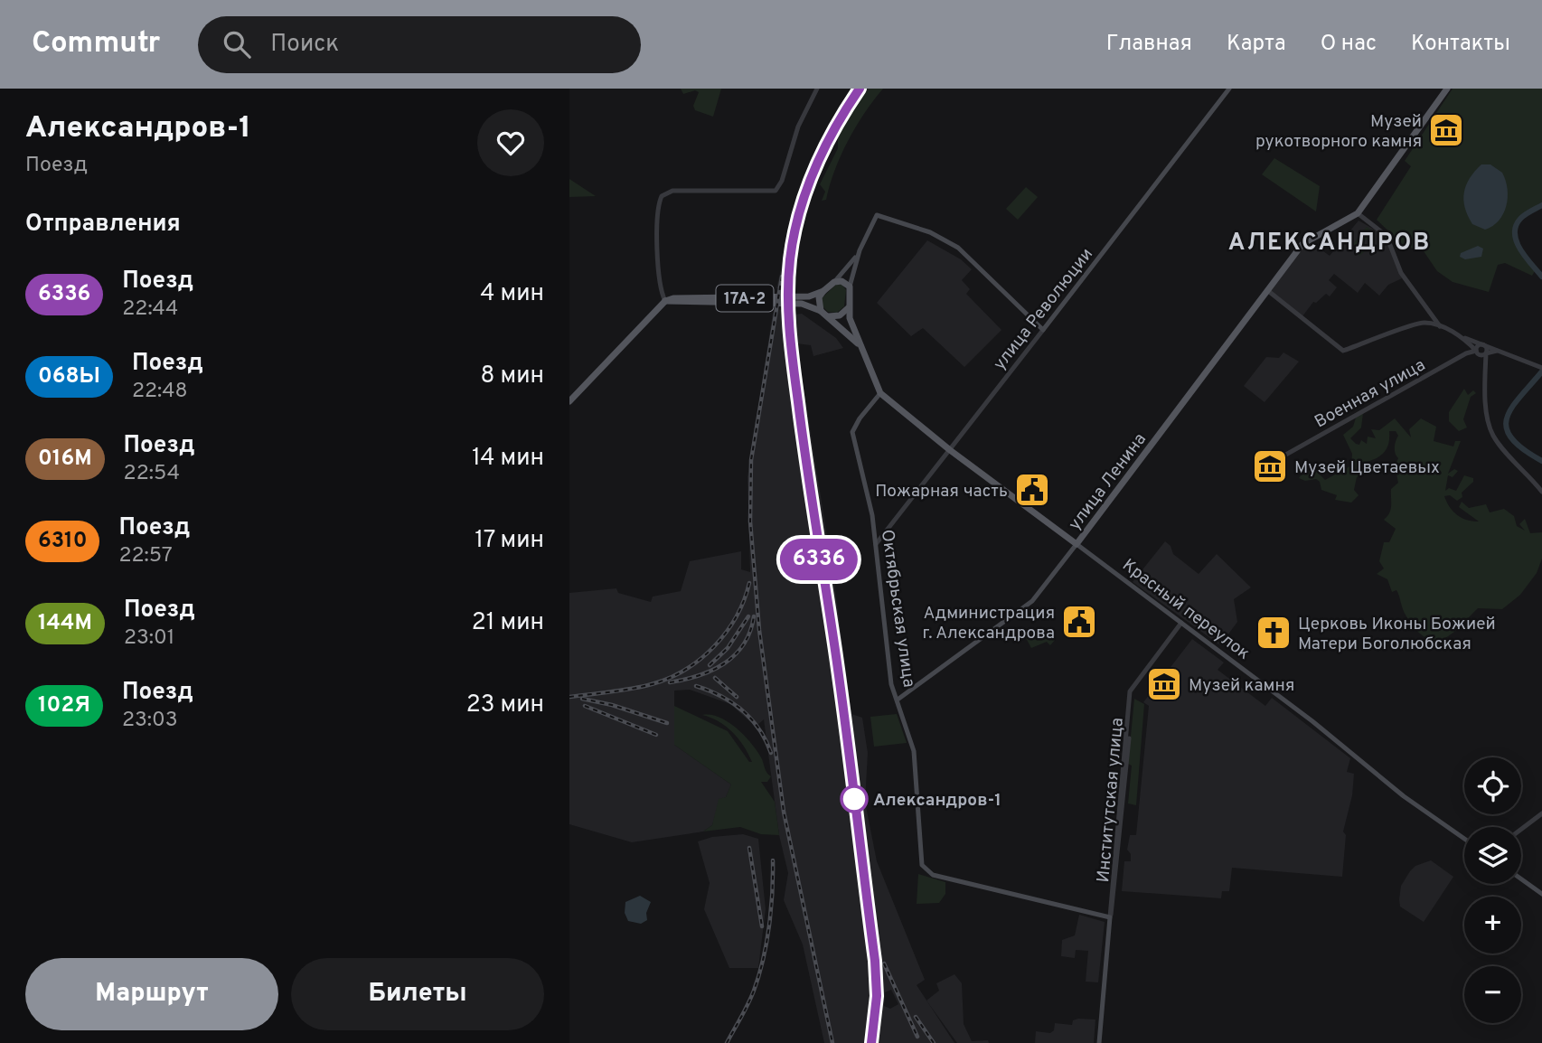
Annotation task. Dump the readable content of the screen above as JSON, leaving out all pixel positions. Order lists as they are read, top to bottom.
{
  "streets": {
    "main road": [
      "17А-2",
      "улица Революции",
      "улица Ленина",
      "Октябрьская улица",
      "Красный переулок",
      "Институтская улица"
    ],
    "street": ["Военная улица"]
  },
  "crossings": [
    ["улица Революции", "Октябрьская улица"],
    ["улица Революции", "Красный переулок"],
    ["улица Ленина", "Октябрьская улица"],
    ["улица Ленина", "Красный переулок"],
    ["Октябрьская улица", "Красный переулок"],
    ["Октябрьская улица", "Институтская улица"],
    ["Красный переулок", "Институтская улица"]
  ],
  "districts": ["АЛЕКСАНДРОВ"],
  "places": {
    "museum": ["Музей рукотворного камня", "Музей Цветаевых", "Музей камня"],
    "public building": ["Пожарная часть", "Администрация г. Александрова"],
    "church": ["Церковь Иконы Божией Матери Боголюбская"],
    "other": ["Александров-1"]
  },
  "page": {
    "header": "Commutr",
    "search": "Поиск",
    "nav": [
      "Главная",
      "Карта",
      "О нас",
      "Контакты"
    ],
    "heading": [
      ["Александров-1", "Поезд"],
      "Отправления"
    ],
    "on_map": "6336",
    "list": [
      {
        "mark": "6336",
        "name": "Поезд",
        "note": "22:44",
        "value": "4 мин"
      },
      {
        "mark": "068Ы",
        "name": "Поезд",
        "note": "22:48",
        "value": "8 мин"
      },
      {
        "mark": "016М",
        "name": "Поезд",
        "note": "22:54",
        "value": "14 мин"
      },
      {
        "mark": "6310",
        "name": "Поезд",
        "note": "22:57",
        "value": "17 мин"
      },
      {
        "mark": "144М",
        "name": "Поезд",
        "note": "23:01",
        "value": "21 мин"
      },
      {
        "mark": "102Я",
        "name": "Поезд",
        "note": "23:03",
        "value": "23 мин"
      }
    ],
    "map_buttons": ["+", "−"],
    "buttons": ["Маршрут", "Билеты"]
  }
}
